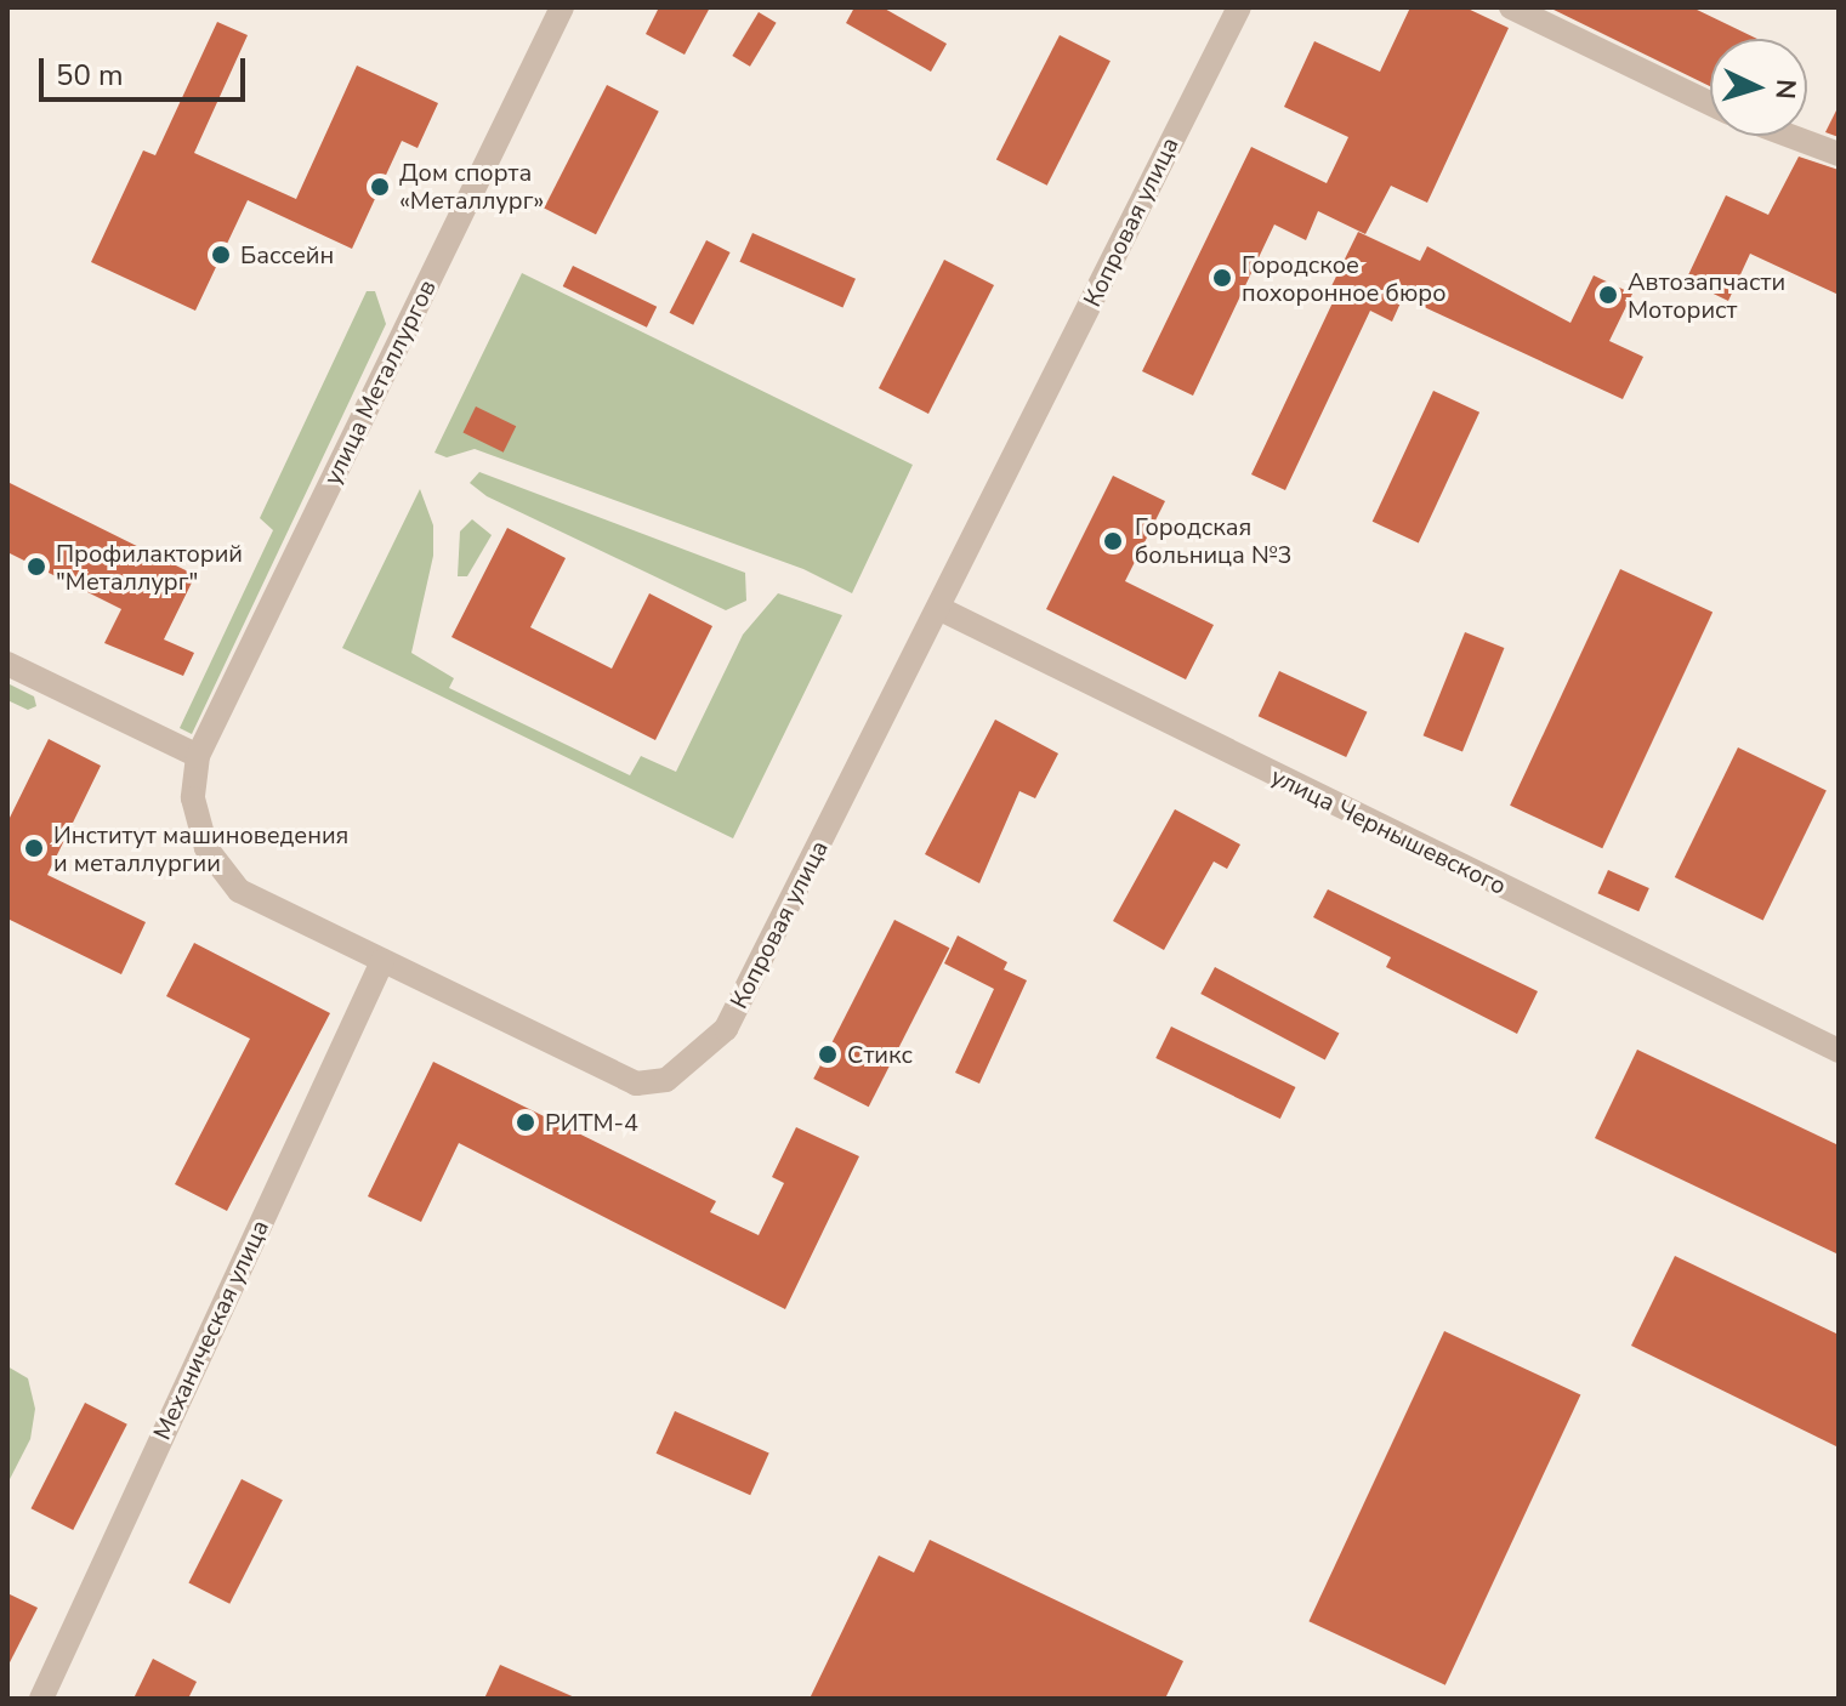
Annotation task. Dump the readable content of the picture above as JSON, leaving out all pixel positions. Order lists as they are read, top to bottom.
{
  "streets": {
    "street": [
      "Копровая улица",
      "улица Металлургов",
      "улица Чернышевского",
      "Механическая улица"
    ]
  },
  "crossings": [
    ["Копровая улица", "улица Металлургов"],
    ["Копровая улица", "улица Чернышевского"],
    ["Копровая улица", "Механическая улица"]
  ],
  "places": [
    "Дом спорта «Металлург»",
    "Бассейн",
    "Городское похоронное бюро",
    "Автозапчасти Моторист",
    "Городская больница №3",
    "Профилакторий \"Металлург\"",
    "Институт машиноведения и металлургии",
    "Стикс",
    "РИТМ-4"
  ],
  "scale_bar": "50 m",
  "north": "right"
}
